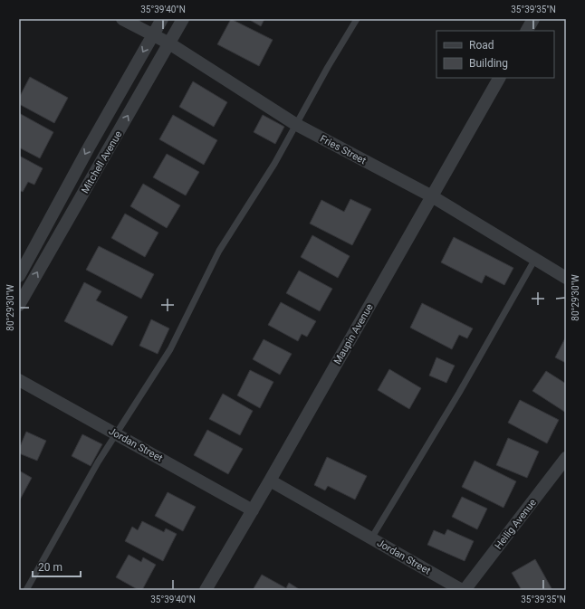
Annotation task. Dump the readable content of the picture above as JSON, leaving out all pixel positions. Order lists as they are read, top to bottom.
{
  "streets": {
    "street": [
      "Fries Street",
      "Mitchell Avenue",
      "Maupin Avenue",
      "Jordan Street",
      "Heilig Avenue"
    ]
  },
  "crossings": [
    ["Fries Street", "Mitchell Avenue"],
    ["Fries Street", "Maupin Avenue"],
    ["Maupin Avenue", "Jordan Street"],
    ["Jordan Street", "Heilig Avenue"]
  ],
  "legend": ["Road", "Building"],
  "scale_bar": "20 m",
  "coordinates": ["35°39'40\"N", "35°39'35\"N", "80°29'30\"W"]
}
